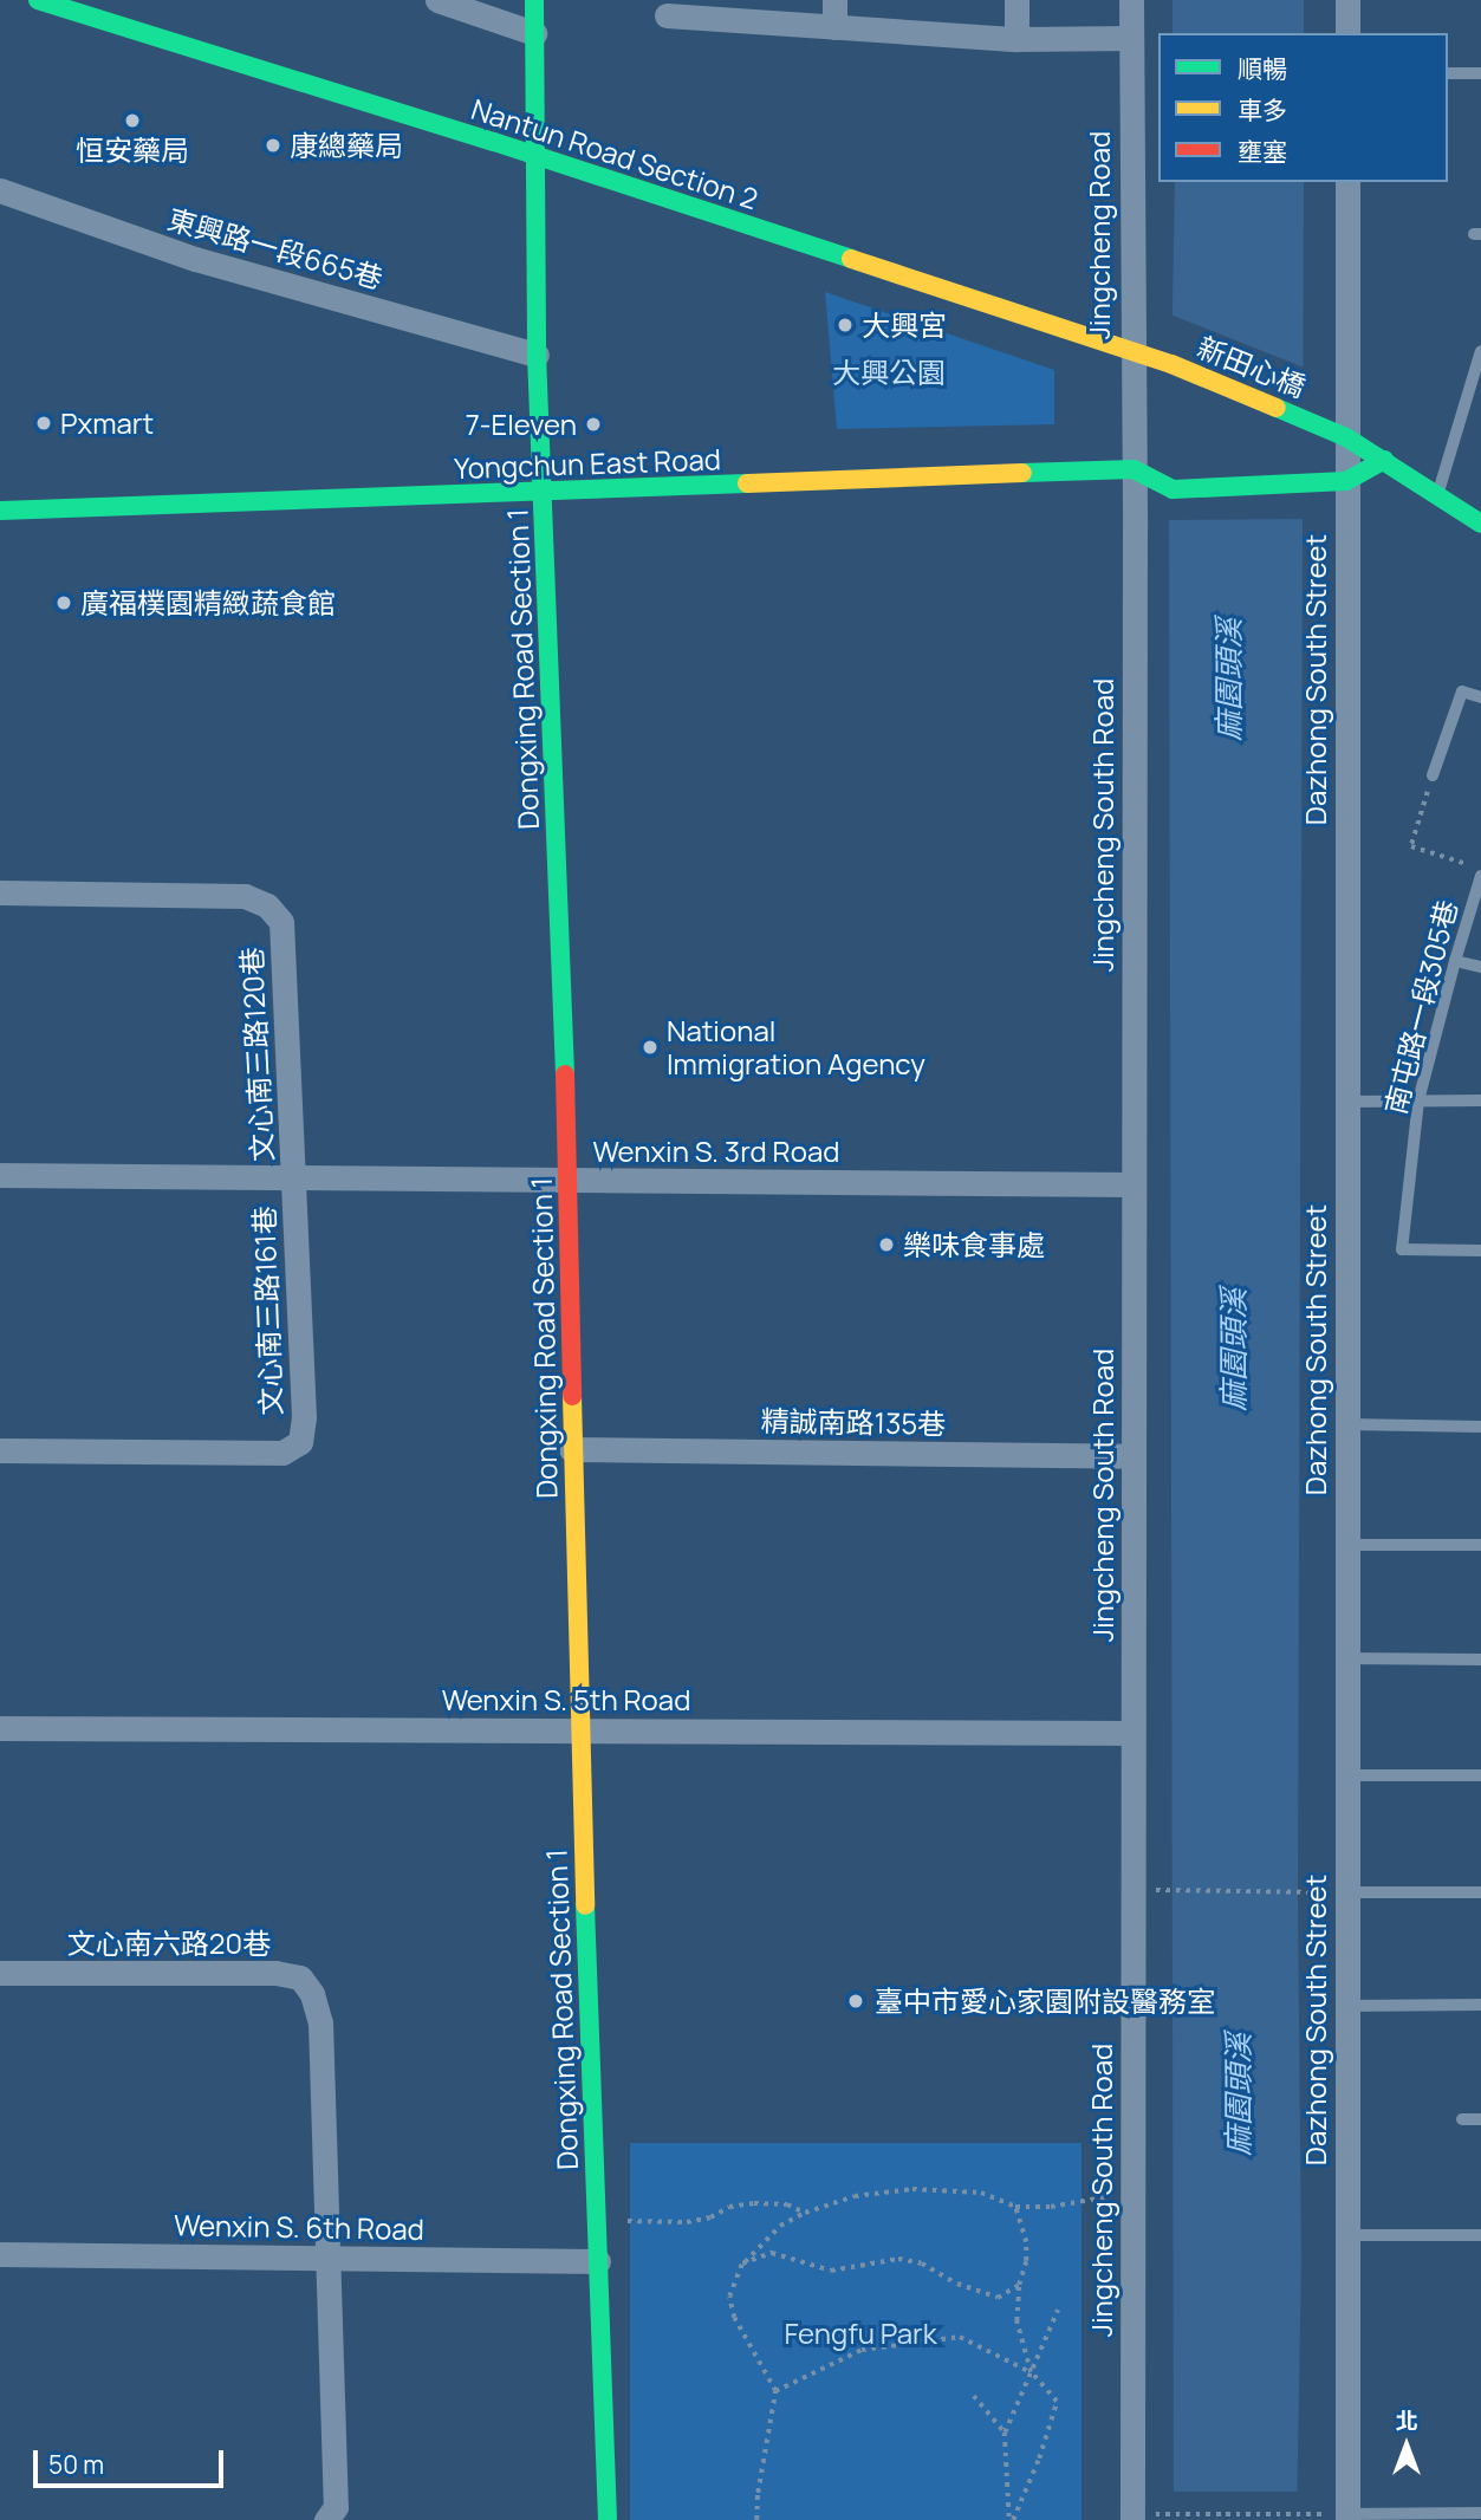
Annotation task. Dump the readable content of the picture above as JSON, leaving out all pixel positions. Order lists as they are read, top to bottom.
{
  "streets": {
    "street": [
      "Nantun Road Section 2",
      "Jingcheng Road",
      "東興路一段665巷",
      "新田心橋",
      "Yongchun East Road",
      "Dongxing Road Section 1",
      "Dazhong South Street",
      "Jingcheng South Road",
      "文心南三路120巷",
      "Wenxin S. 3rd Road",
      "文心南三路161巷",
      "精誠南路135巷",
      "Wenxin S. 5th Road",
      "文心南六路20巷",
      "Wenxin S. 6th Road"
    ],
    "lane": ["南屯路一段305巷"]
  },
  "crossings": [
    ["Nantun Road Section 2", "Jingcheng Road"],
    ["Nantun Road Section 2", "新田心橋"],
    ["Nantun Road Section 2", "Dongxing Road Section 1"],
    ["Jingcheng Road", "Yongchun East Road"],
    ["Jingcheng Road", "Jingcheng South Road"],
    ["東興路一段665巷", "Dongxing Road Section 1"],
    ["新田心橋", "Dazhong South Street"],
    ["Yongchun East Road", "Dongxing Road Section 1"],
    ["Yongchun East Road", "Dazhong South Street"],
    ["Yongchun East Road", "Jingcheng South Road"],
    ["Dongxing Road Section 1", "Wenxin S. 3rd Road"],
    ["Dongxing Road Section 1", "精誠南路135巷"],
    ["Dongxing Road Section 1", "Wenxin S. 5th Road"],
    ["Dongxing Road Section 1", "Wenxin S. 6th Road"],
    ["Jingcheng South Road", "Wenxin S. 3rd Road"],
    ["Jingcheng South Road", "精誠南路135巷"],
    ["Jingcheng South Road", "Wenxin S. 5th Road"],
    ["文心南三路120巷", "Wenxin S. 3rd Road"],
    ["文心南三路120巷", "文心南三路161巷"],
    ["Wenxin S. 3rd Road", "文心南三路161巷"],
    ["文心南六路20巷", "Wenxin S. 6th Road"]
  ],
  "water": ["麻園頭溪"],
  "parks": ["大興公園", "Fengfu Park"],
  "places": [
    "恒安藥局",
    "康總藥局",
    "大興宮",
    "Pxmart",
    "7-Eleven",
    "廣福樸園精緻蔬食館",
    "National Immigration Agency",
    "樂味食事處",
    "臺中市愛心家園附設醫務室"
  ],
  "legend": ["順暢", "車多", "壅塞"],
  "scale_bar": "50 m",
  "north": "top"
}
